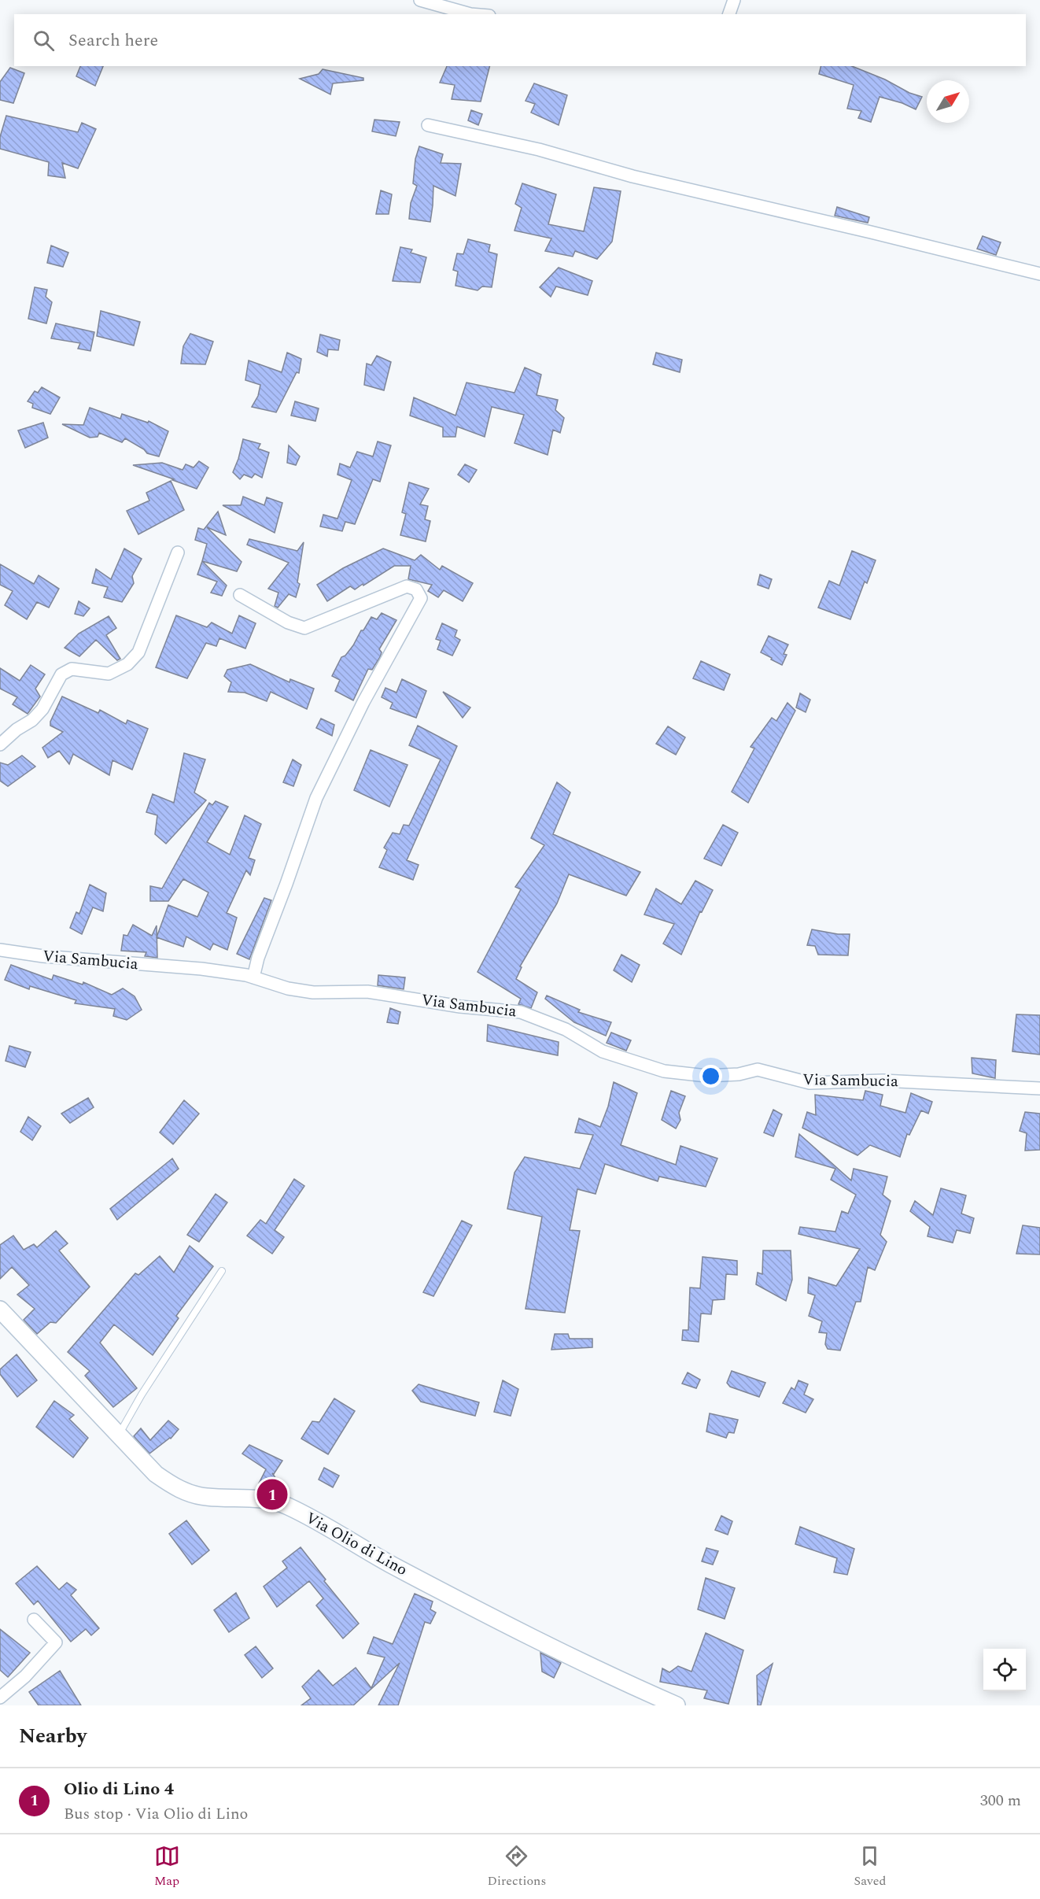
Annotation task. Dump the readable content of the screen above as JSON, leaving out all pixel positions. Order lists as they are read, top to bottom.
{
  "streets": {
    "street": ["Via Sambucia", "Via Olio di Lino"]
  },
  "north": "top right",
  "page": {
    "search": "Search here",
    "pins": "1",
    "heading": "Nearby",
    "list": [
      {
        "mark": "1",
        "name": "Olio di Lino 4",
        "note": "Bus stop · Via Olio di Lino",
        "value": "300 m"
      }
    ],
    "nav": ["Map", "Directions", "Saved"]
  }
}
